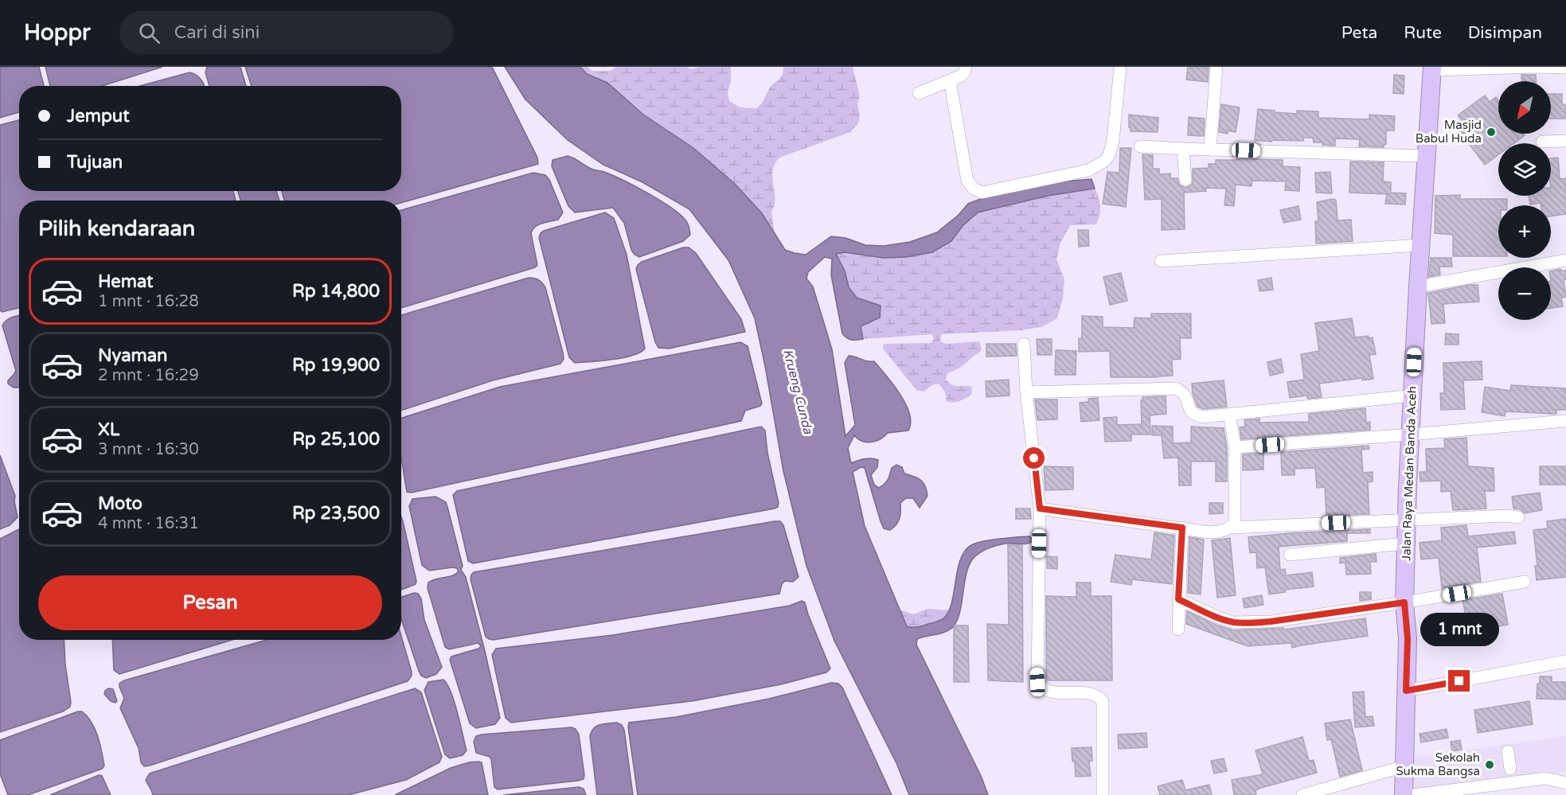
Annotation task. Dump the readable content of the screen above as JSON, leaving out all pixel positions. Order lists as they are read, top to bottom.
{
  "streets": {
    "highway": ["Jalan Raya Medan Banda Aceh"]
  },
  "water": ["Krueng Cunda"],
  "places": ["Masjid Babul Huda", "Sekolah Sukma Bangsa"],
  "north": "bottom left",
  "page": {
    "header": "Hoppr",
    "search": "Cari di sini",
    "nav": ["Peta", "Rute", "Disimpan"],
    "map_buttons": ["+", "−"],
    "banner": ["Jemput", "Tujuan"],
    "heading": "Pilih kendaraan",
    "list": [
      {
        "name": "Hemat",
        "note": "1 mnt · 16:28",
        "value": "Rp 14,800"
      },
      {
        "name": "Nyaman",
        "note": "2 mnt · 16:29",
        "value": "Rp 19,900"
      },
      {
        "name": "XL",
        "note": "3 mnt · 16:30",
        "value": "Rp 25,100"
      },
      {
        "name": "Moto",
        "note": "4 mnt · 16:31",
        "value": "Rp 23,500"
      }
    ],
    "buttons": "Pesan",
    "bubble": "1 mnt"
  }
}
